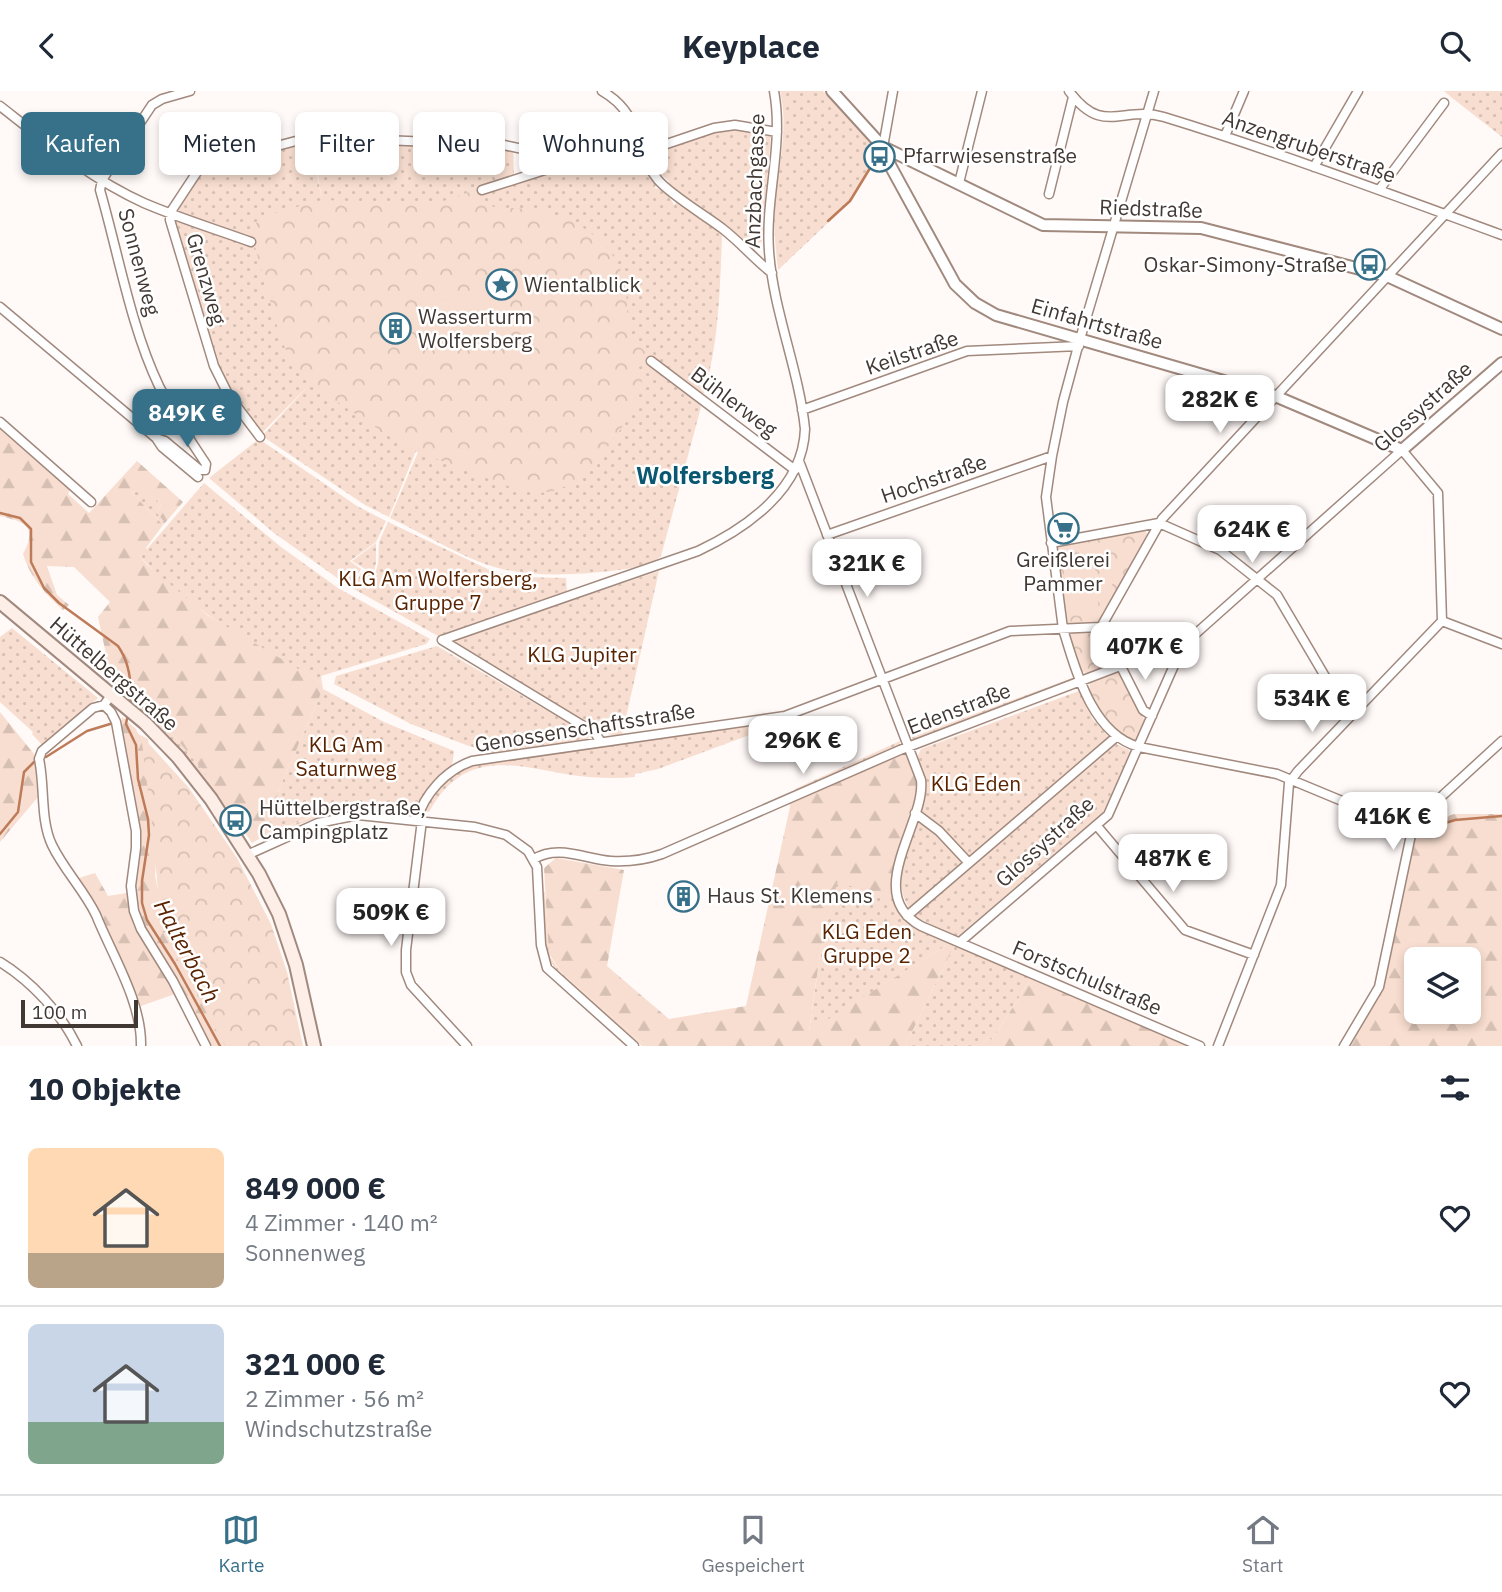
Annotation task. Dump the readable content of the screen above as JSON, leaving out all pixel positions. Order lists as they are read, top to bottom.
{
  "streets": {
    "main road": ["Hüttelbergstraße"],
    "street": [
      "Anzengruberstraße",
      "Anzbachgasse",
      "Riedstraße",
      "Sonnenweg",
      "Grenzweg",
      "Einfahrtstraße",
      "Keilstraße",
      "Bühlerweg",
      "Glossystraße",
      "Hochstraße",
      "Edenstraße",
      "Genossenschaftsstraße",
      "Forstschulstraße"
    ]
  },
  "crossings": [
    ["Anzbachgasse", "Grenzweg"],
    ["Anzbachgasse", "Keilstraße"],
    ["Riedstraße", "Einfahrtstraße"],
    ["Einfahrtstraße", "Keilstraße"],
    ["Einfahrtstraße", "Glossystraße"],
    ["Glossystraße", "Forstschulstraße"]
  ],
  "districts": ["Wolfersberg"],
  "water": ["Halterbach"],
  "parks": [
    "KLG Am Wolfersberg, Gruppe 7",
    "KLG Jupiter",
    "KLG Am Saturnweg",
    "KLG Eden",
    "KLG Eden Gruppe 2"
  ],
  "places": {
    "bus stop": ["Pfarrwiesenstraße", "Oskar-Simony-Straße", "Hüttelbergstraße, Campingplatz"],
    "place": ["Wientalblick"],
    "building": ["Wasserturm Wolfersberg", "Haus St. Klemens"],
    "supermarket": ["Greißlerei Pammer"]
  },
  "scale_bar": "100 m",
  "page": {
    "header": "Keyplace",
    "chip": [
      "Kaufen",
      "Mieten",
      "Filter",
      "Neu",
      "Wohnung"
    ],
    "price": [
      "282K €",
      "849K €",
      "624K €",
      "321K €",
      "407K €",
      "534K €",
      "296K €",
      "416K €",
      "487K €",
      "509K €"
    ],
    "scale": "100 m",
    "heading": "10 Objekte",
    "list": [
      {
        "name": "849 000 €",
        "note": "4 Zimmer · 140 m² · Sonnenweg"
      },
      {
        "name": "321 000 €",
        "note": "2 Zimmer · 56 m² · Windschutzstraße"
      }
    ],
    "tabs": ["Karte", "Gespeichert", "Start"]
  }
}
